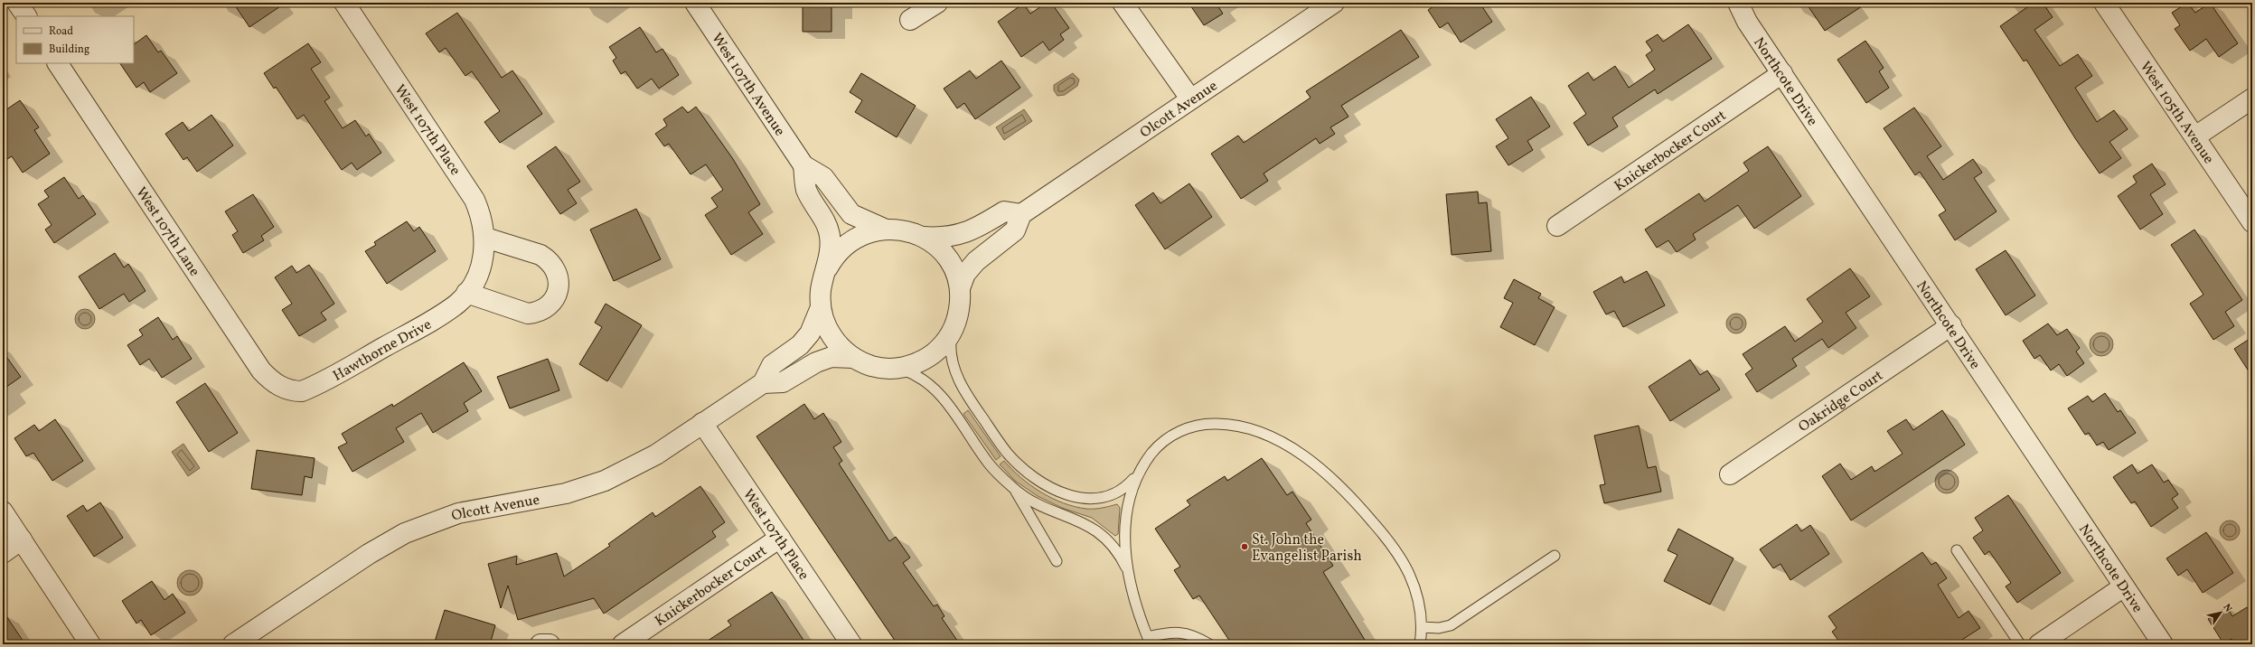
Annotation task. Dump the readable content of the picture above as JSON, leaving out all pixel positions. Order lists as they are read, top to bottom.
{
  "streets": {
    "street": [
      "Northcote Drive",
      "West 107th Avenue",
      "Olcott Avenue",
      "West 105th Avenue",
      "West 107th Place",
      "Knickerbocker Court",
      "West 107th Lane",
      "Hawthorne Drive",
      "Oakridge Court"
    ]
  },
  "crossings": [
    ["Northcote Drive", "Knickerbocker Court"],
    ["Northcote Drive", "Oakridge Court"],
    ["Olcott Avenue", "West 107th Place"],
    ["West 107th Place", "Knickerbocker Court"],
    ["West 107th Place", "Hawthorne Drive"],
    ["West 107th Lane", "Hawthorne Drive"]
  ],
  "places": ["St. John the Evangelist Parish"],
  "legend": ["Road", "Building"],
  "north": "top right"
}
